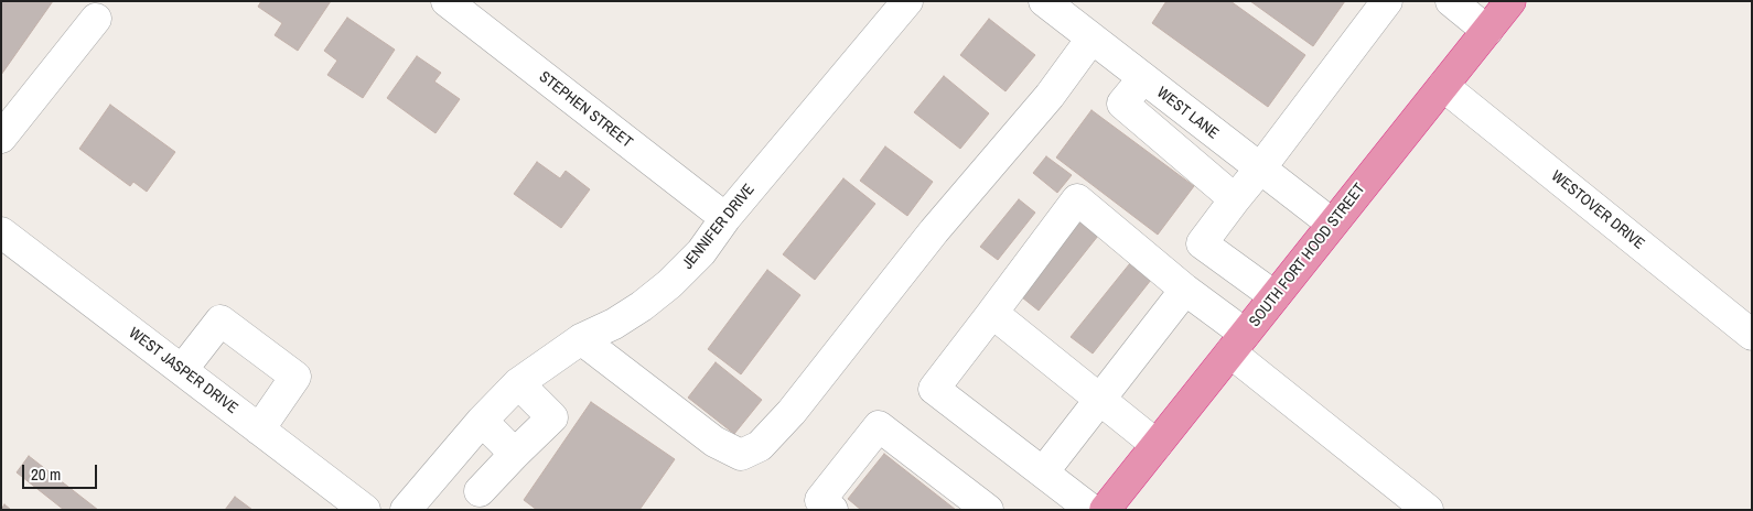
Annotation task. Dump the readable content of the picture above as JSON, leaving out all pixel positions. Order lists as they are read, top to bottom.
{
  "streets": {
    "highway": ["SOUTH FORT HOOD STREET"],
    "street": [
      "STEPHEN STREET",
      "WEST LANE",
      "WESTOVER DRIVE",
      "JENNIFER DRIVE",
      "WEST JASPER DRIVE"
    ]
  },
  "crossings": [
    ["STEPHEN STREET", "JENNIFER DRIVE"],
    ["WEST LANE", "SOUTH FORT HOOD STREET"],
    ["WESTOVER DRIVE", "SOUTH FORT HOOD STREET"]
  ],
  "scale_bar": "20 m"
}
